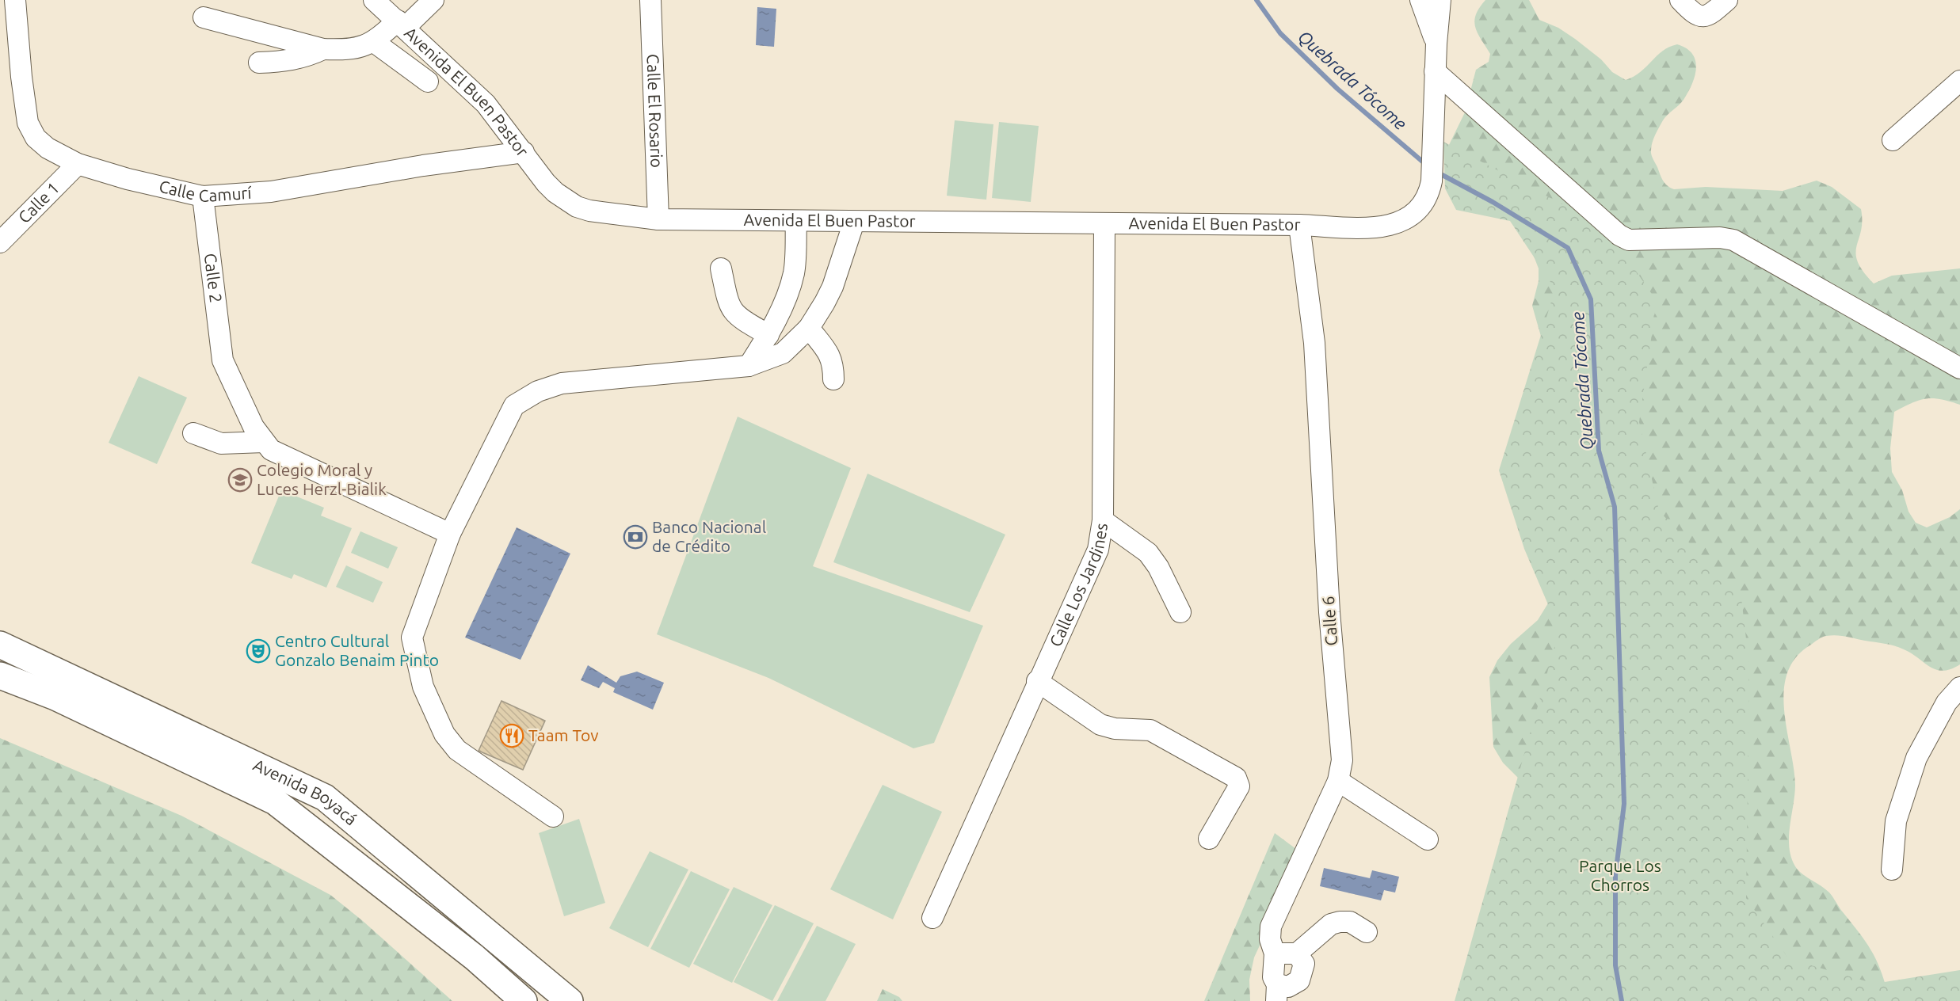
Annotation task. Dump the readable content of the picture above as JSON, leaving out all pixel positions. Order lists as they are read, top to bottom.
{
  "streets": {
    "highway": ["Avenida Boyacá"],
    "street": [
      "Avenida El Buen Pastor",
      "Calle El Rosario",
      "Calle Camurí",
      "Calle 1",
      "Calle 2",
      "Calle Los Jardines",
      "Calle 6"
    ]
  },
  "crossings": [
    ["Avenida El Buen Pastor", "Calle El Rosario"],
    ["Avenida El Buen Pastor", "Calle Camurí"],
    ["Avenida El Buen Pastor", "Calle Los Jardines"],
    ["Avenida El Buen Pastor", "Calle 6"],
    ["Calle Camurí", "Calle 1"],
    ["Calle Camurí", "Calle 2"]
  ],
  "water": ["Quebrada Tócome"],
  "parks": ["Parque Los Chorros"],
  "places": {
    "school or university": ["Colegio Moral y Luces Herzl-Bialik"],
    "bank": ["Banco Nacional de Crédito"],
    "theatre": ["Centro Cultural Gonzalo Benaim Pinto"],
    "restaurant": ["Taam Tov"]
  }
}
